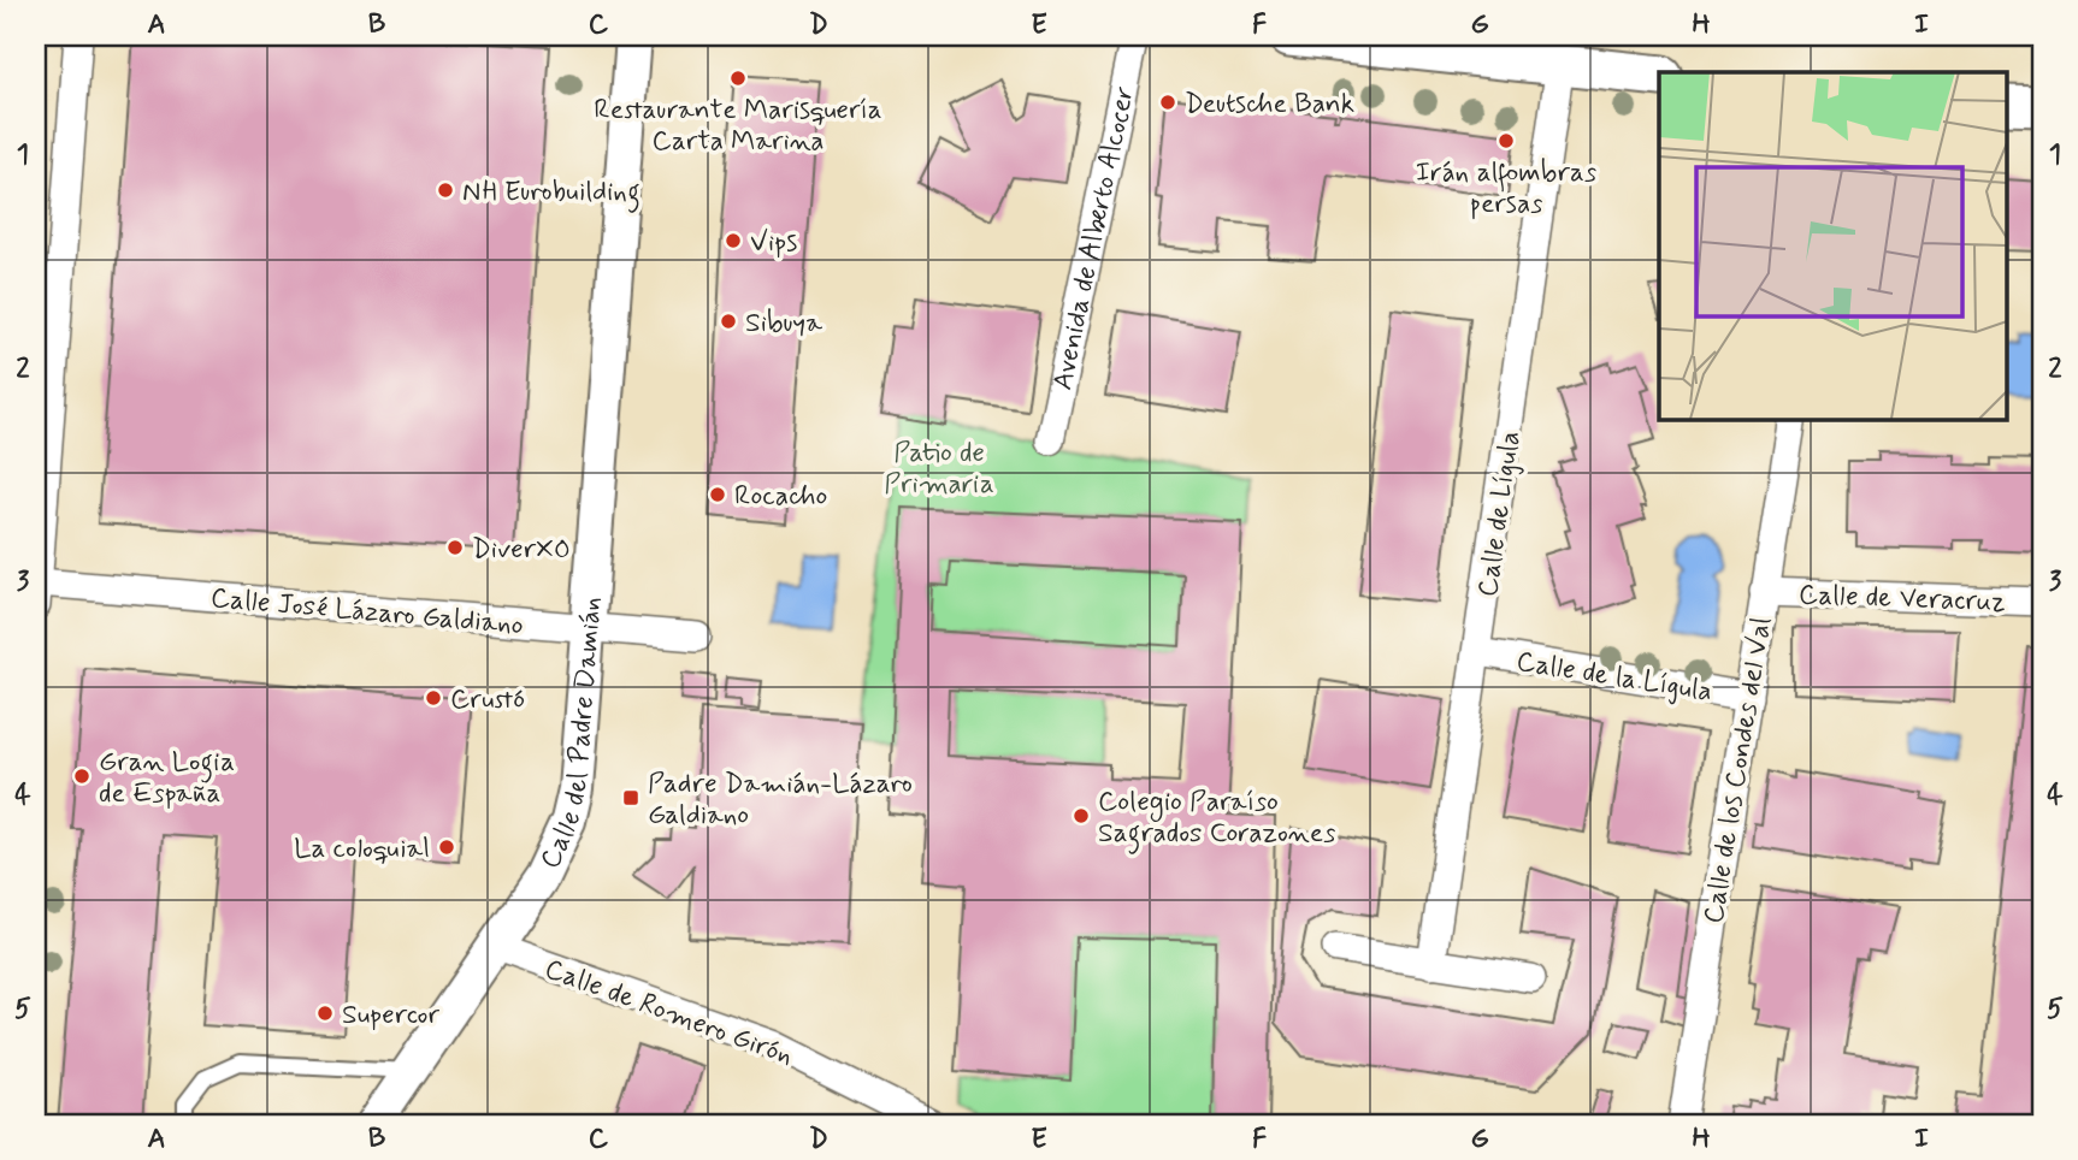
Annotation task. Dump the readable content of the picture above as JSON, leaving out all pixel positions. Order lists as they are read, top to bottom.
{
  "streets": {
    "street": [
      "Avenida de Alberto Alcocer",
      "Calle de Lígula",
      "Calle de Veracruz",
      "Calle José Lázaro Galdiano",
      "Calle de la Lígula",
      "Calle del Padre Damián",
      "Calle de los Condes del Val",
      "Calle de Romero Girón"
    ]
  },
  "crossings": [
    ["Calle de Lígula", "Calle de la Lígula"],
    ["Calle de Veracruz", "Calle de los Condes del Val"],
    ["Calle José Lázaro Galdiano", "Calle del Padre Damián"],
    ["Calle de la Lígula", "Calle de los Condes del Val"],
    ["Calle del Padre Damián", "Calle de Romero Girón"]
  ],
  "parks": ["Patio de Primaria"],
  "places": {
    "other": [
      "Restaurante Marisquería Carta Marina",
      "Deutsche Bank",
      "Irán alfombras persas",
      "NH Eurobuilding",
      "Vips",
      "Sibuya",
      "Rocacho",
      "DiverXO",
      "Crustó",
      "Gran Logia de España",
      "Colegio Paraíso Sagrados Corazones",
      "La coloquial",
      "Supercor"
    ],
    "transit": ["Padre Damián-Lázaro Galdiano"]
  },
  "grid": {
    "columns": [
      "A",
      "B",
      "C",
      "D",
      "E",
      "F",
      "G",
      "H",
      "I"
    ],
    "rows": [
      "1",
      "2",
      "3",
      "4",
      "5"
    ]
  }
}
